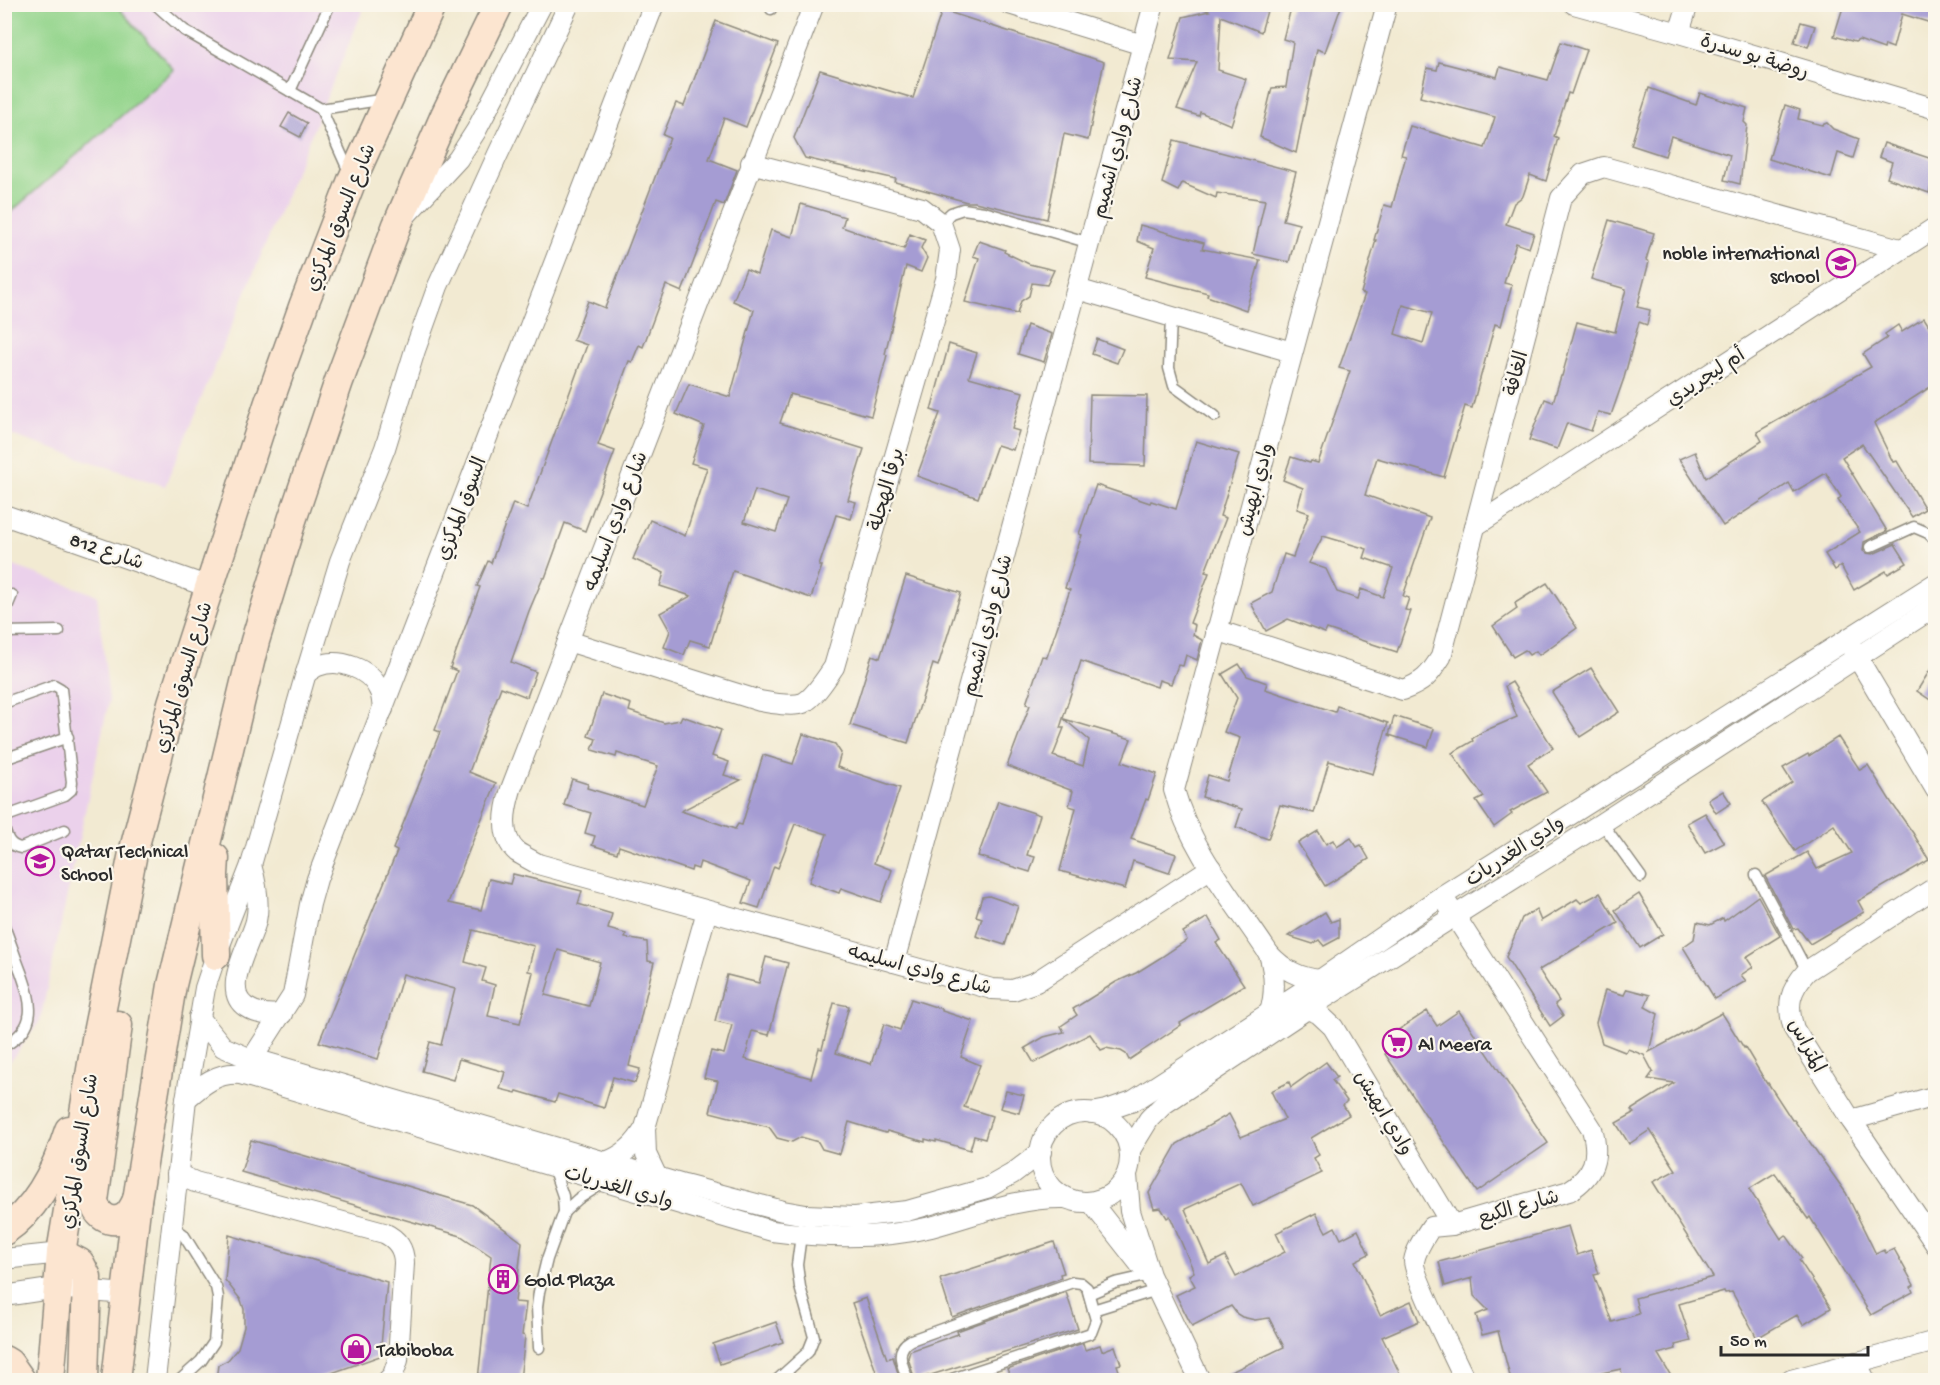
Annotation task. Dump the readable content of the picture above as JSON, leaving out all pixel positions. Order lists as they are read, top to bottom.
{
  "streets": {
    "main road": ["شارع السوق المركزي"],
    "street": [
      "روضة بو سدرة",
      "شارع وادي اشميم",
      "الغافة",
      "أم ليجريدي",
      "برقا الهجلة",
      "وادي ابهيش",
      "السوق المركزي",
      "شارع وادي اسليمه",
      "شارع 812",
      "وادي الغدريات",
      "المتراس",
      "شارع الكبع"
    ]
  },
  "crossings": [
    ["شارع وادي اشميم", "شارع وادي اسليمه"],
    ["شارع السوق المركزي", "شارع 812"],
    ["الغافة", "أم ليجريدي"],
    ["الغافة", "وادي ابهيش"],
    ["برقا الهجلة", "شارع وادي اسليمه"],
    ["وادي ابهيش", "شارع وادي اسليمه"],
    ["وادي ابهيش", "وادي الغدريات"],
    ["وادي ابهيش", "شارع الكبع"],
    ["السوق المركزي", "وادي الغدريات"],
    ["وادي الغدريات", "شارع الكبع"]
  ],
  "places": {
    "school or university": ["noble international school", "Qatar Technical School"],
    "supermarket": ["Al Meera"],
    "building": ["Gold Plaza"],
    "shop": ["Tabiboba"]
  },
  "scale_bar": "50 m"
}
